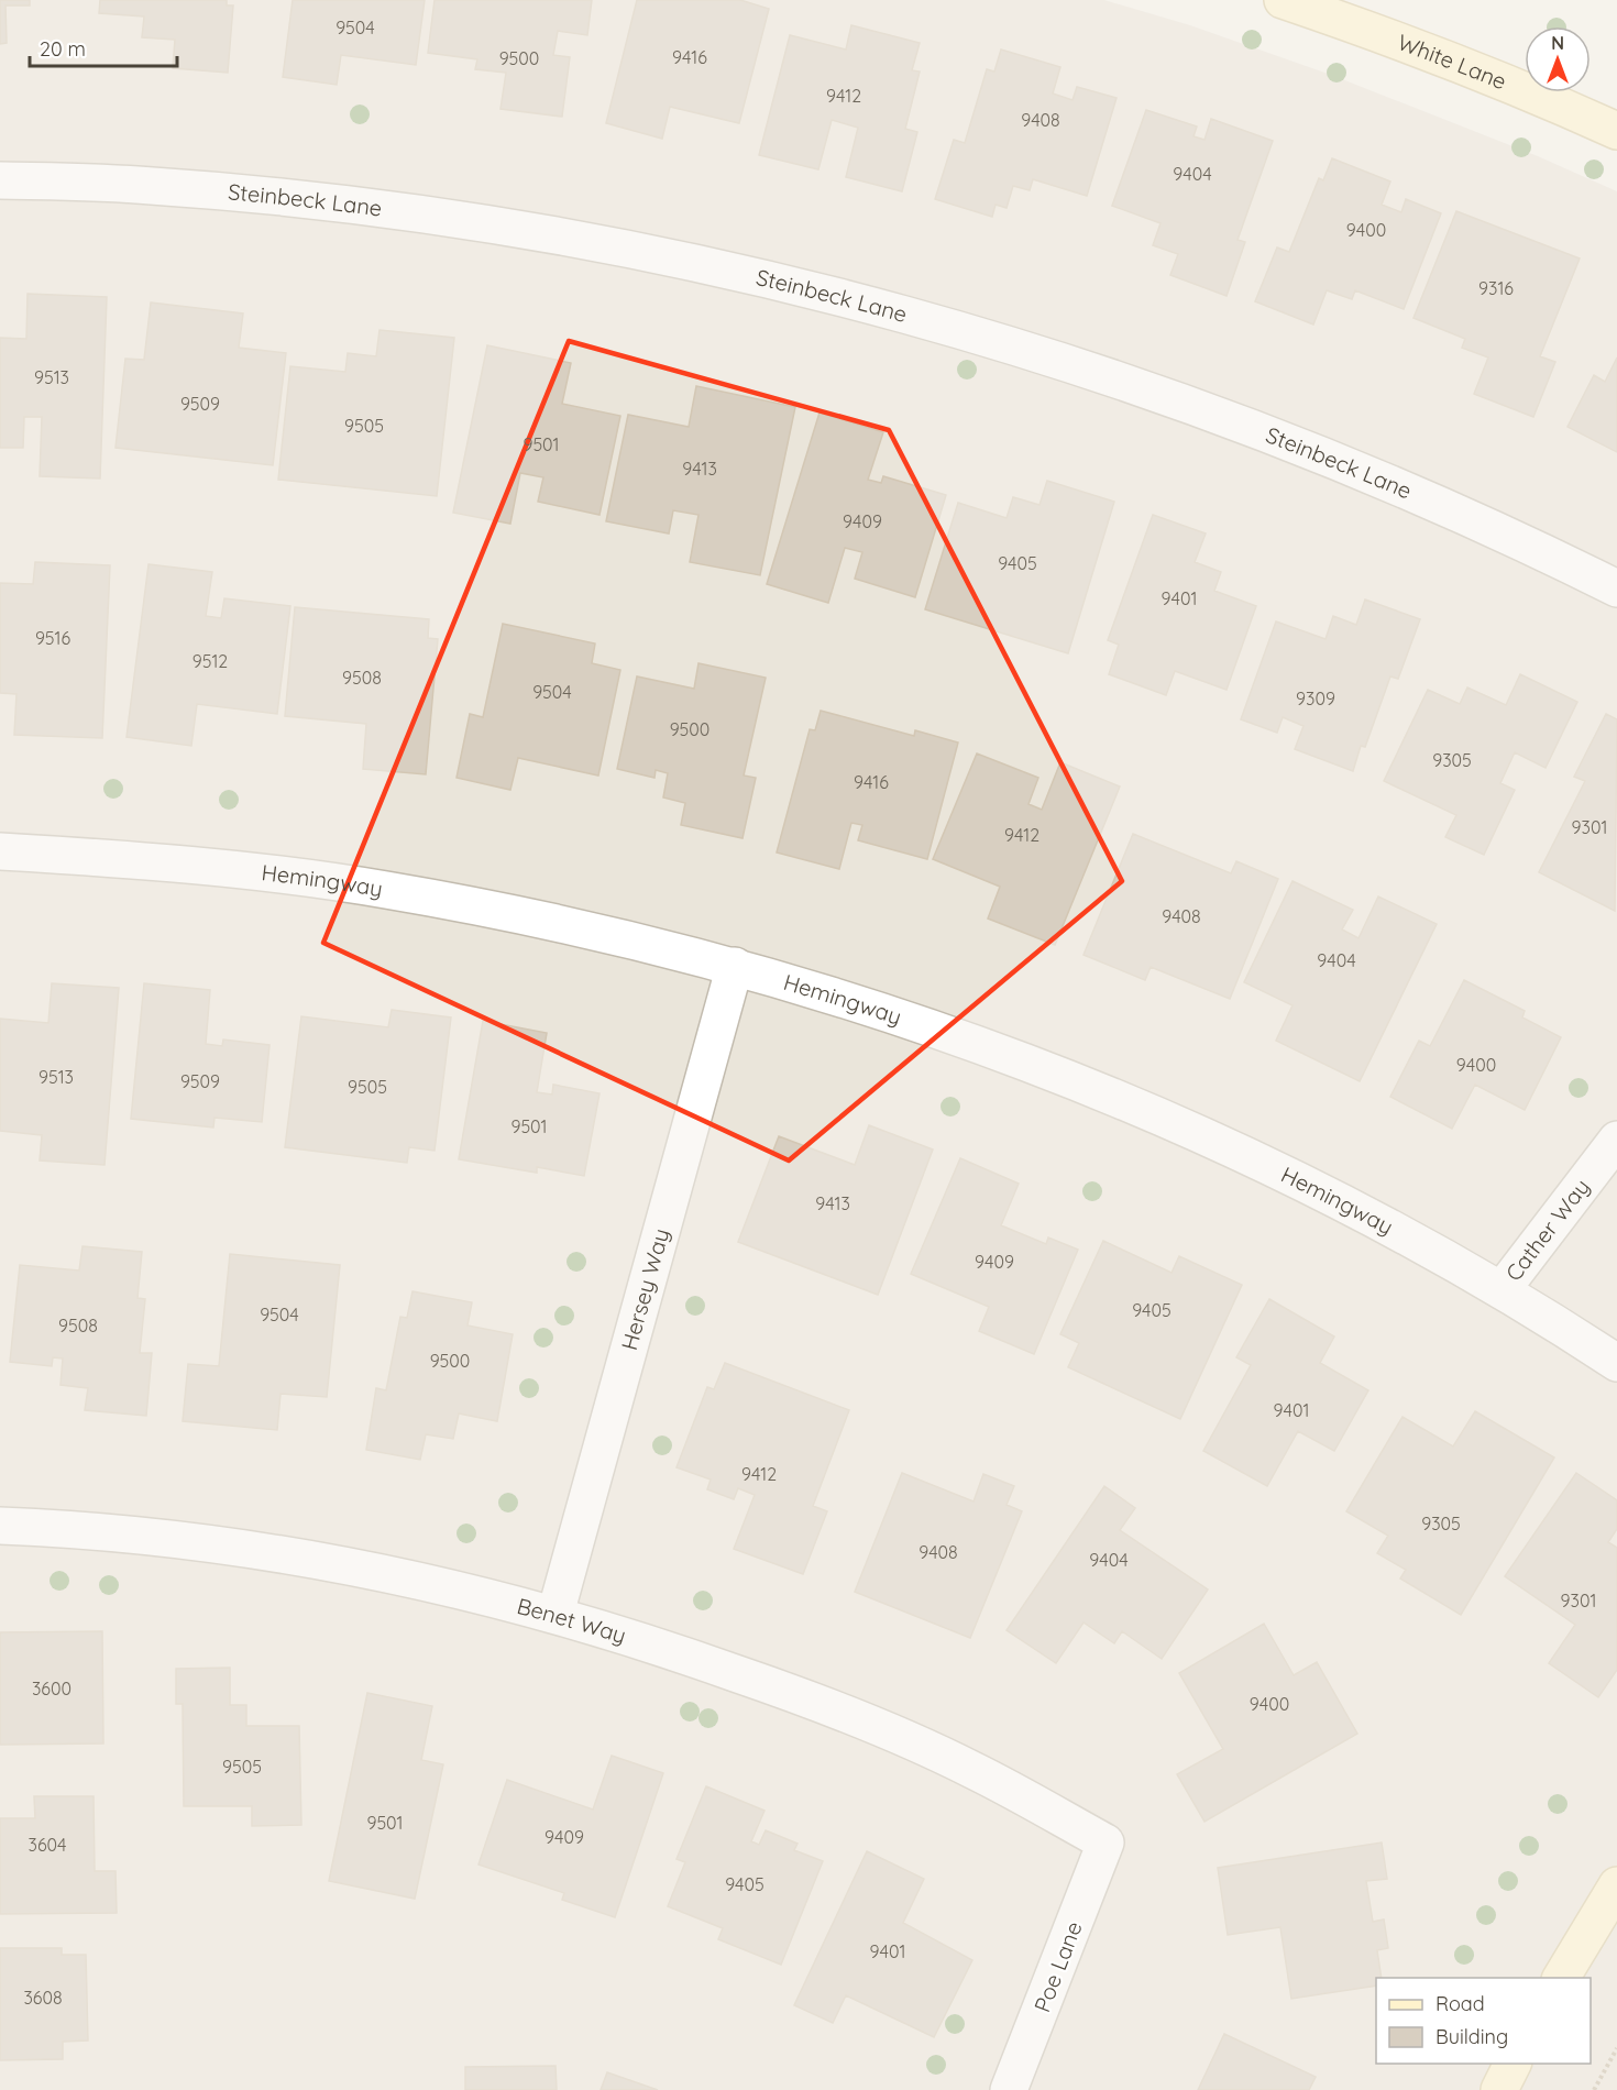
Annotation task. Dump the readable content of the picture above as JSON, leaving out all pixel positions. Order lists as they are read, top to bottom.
{
  "streets": {
    "main road": ["White Lane"],
    "street": [
      "Steinbeck Lane",
      "Hemingway",
      "Cather Way",
      "Hersey Way",
      "Benet Way",
      "Poe Lane"
    ]
  },
  "crossings": [
    ["Hemingway", "Cather Way"],
    ["Hemingway", "Hersey Way"],
    ["Hersey Way", "Benet Way"],
    ["Benet Way", "Poe Lane"]
  ],
  "house_numbers": [
    "9504",
    "9416",
    "9500",
    "9412",
    "9408",
    "9404",
    "9400",
    "9316",
    "9513",
    "9509",
    "9505",
    "9501",
    "9413",
    "9409",
    "9405",
    "9401",
    "9516",
    "9512",
    "9508",
    "9504",
    "9309",
    "9500",
    "9305",
    "9416",
    "9301",
    "9412",
    "9408",
    "9404",
    "9400",
    "9513",
    "9509",
    "9505",
    "9501",
    "9413",
    "9409",
    "9405",
    "9504",
    "9508",
    "9500",
    "9401",
    "9412",
    "9305",
    "9408",
    "9404",
    "9301",
    "3600",
    "9400",
    "9505",
    "9501",
    "9409",
    "3604",
    "9405",
    "9401",
    "3608"
  ],
  "legend": ["Road", "Building"],
  "scale_bar": "20 m",
  "north": "top"
}
